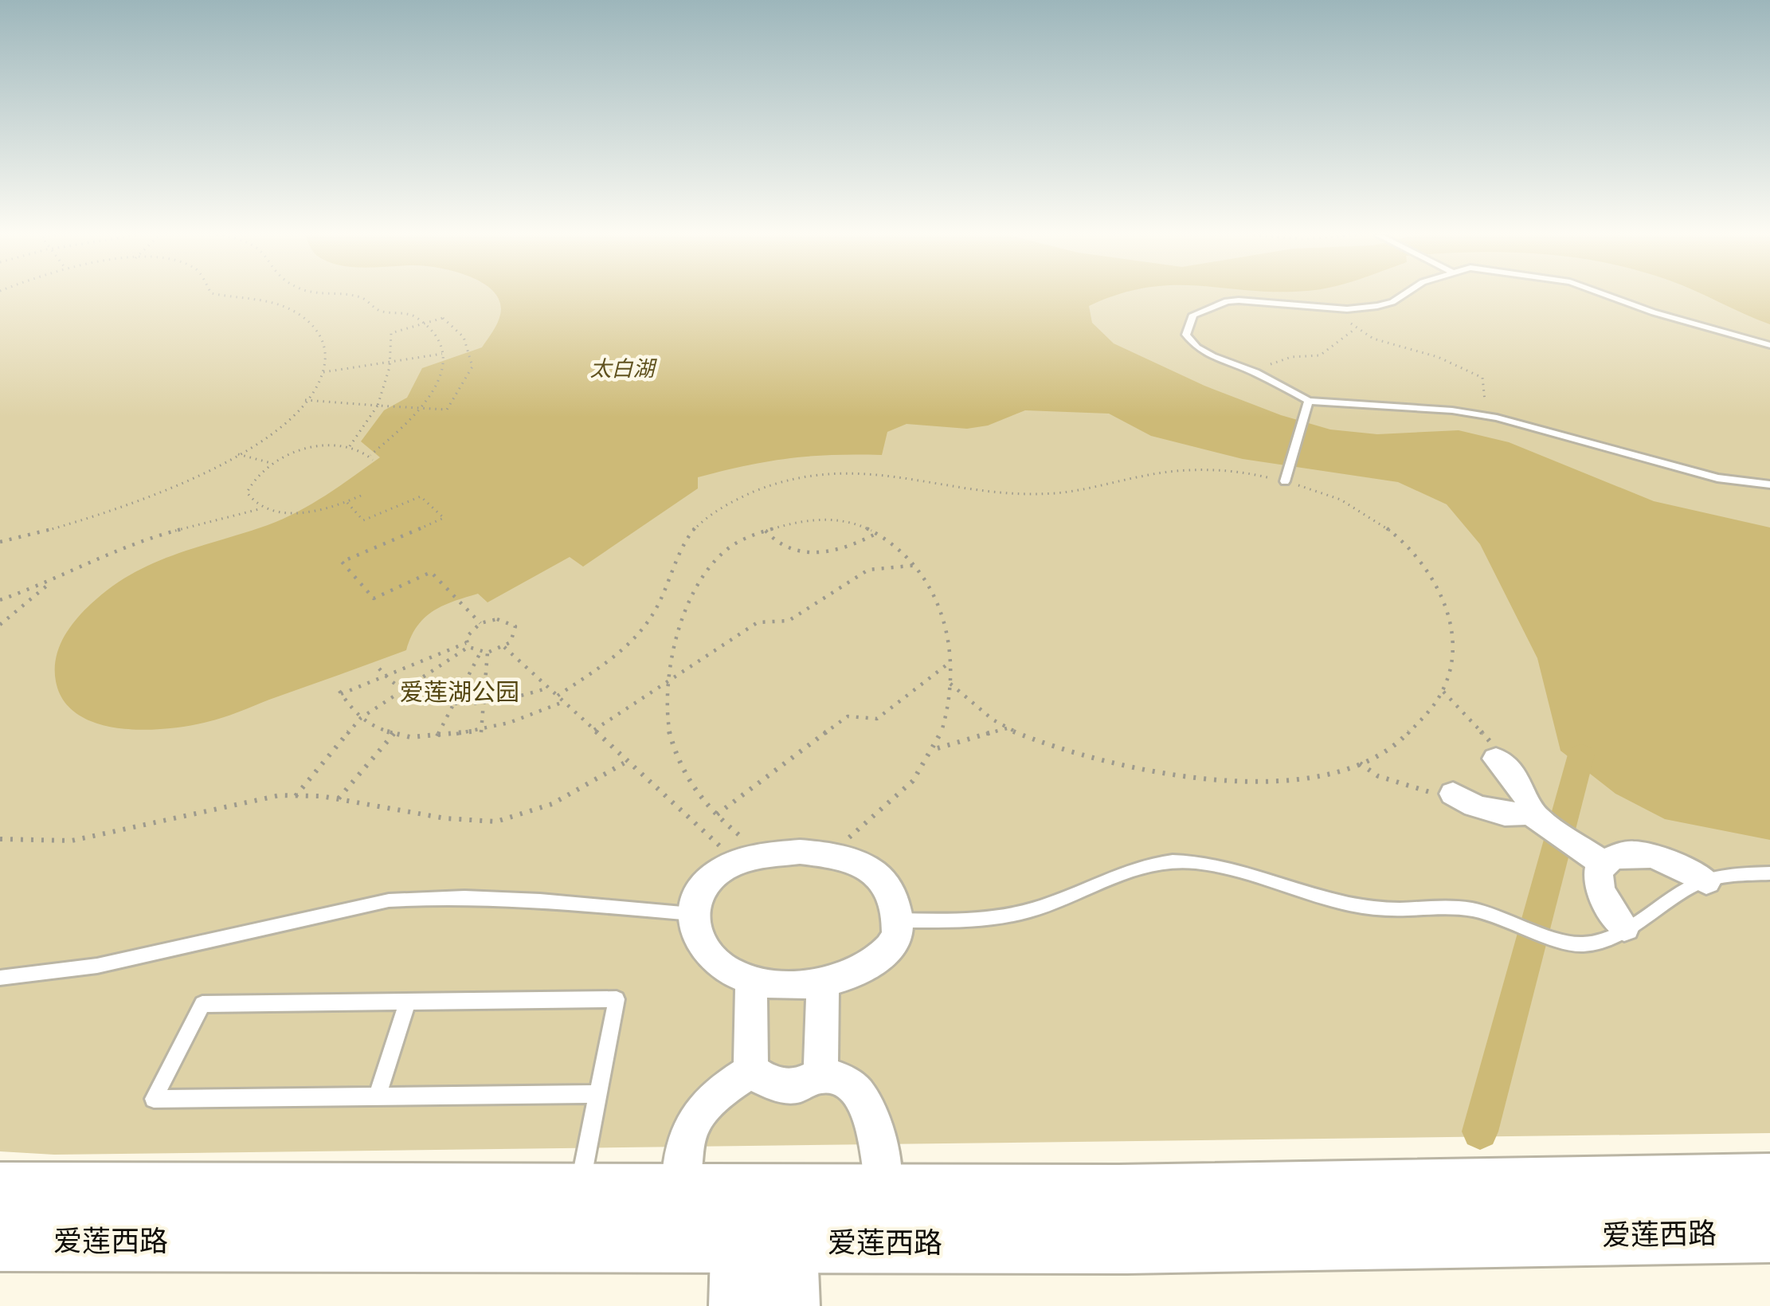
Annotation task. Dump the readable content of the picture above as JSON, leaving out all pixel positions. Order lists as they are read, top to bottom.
{
  "streets": {
    "main road": ["爱莲西路"]
  },
  "water": ["太白湖"],
  "parks": ["爱莲湖公园"]
}
